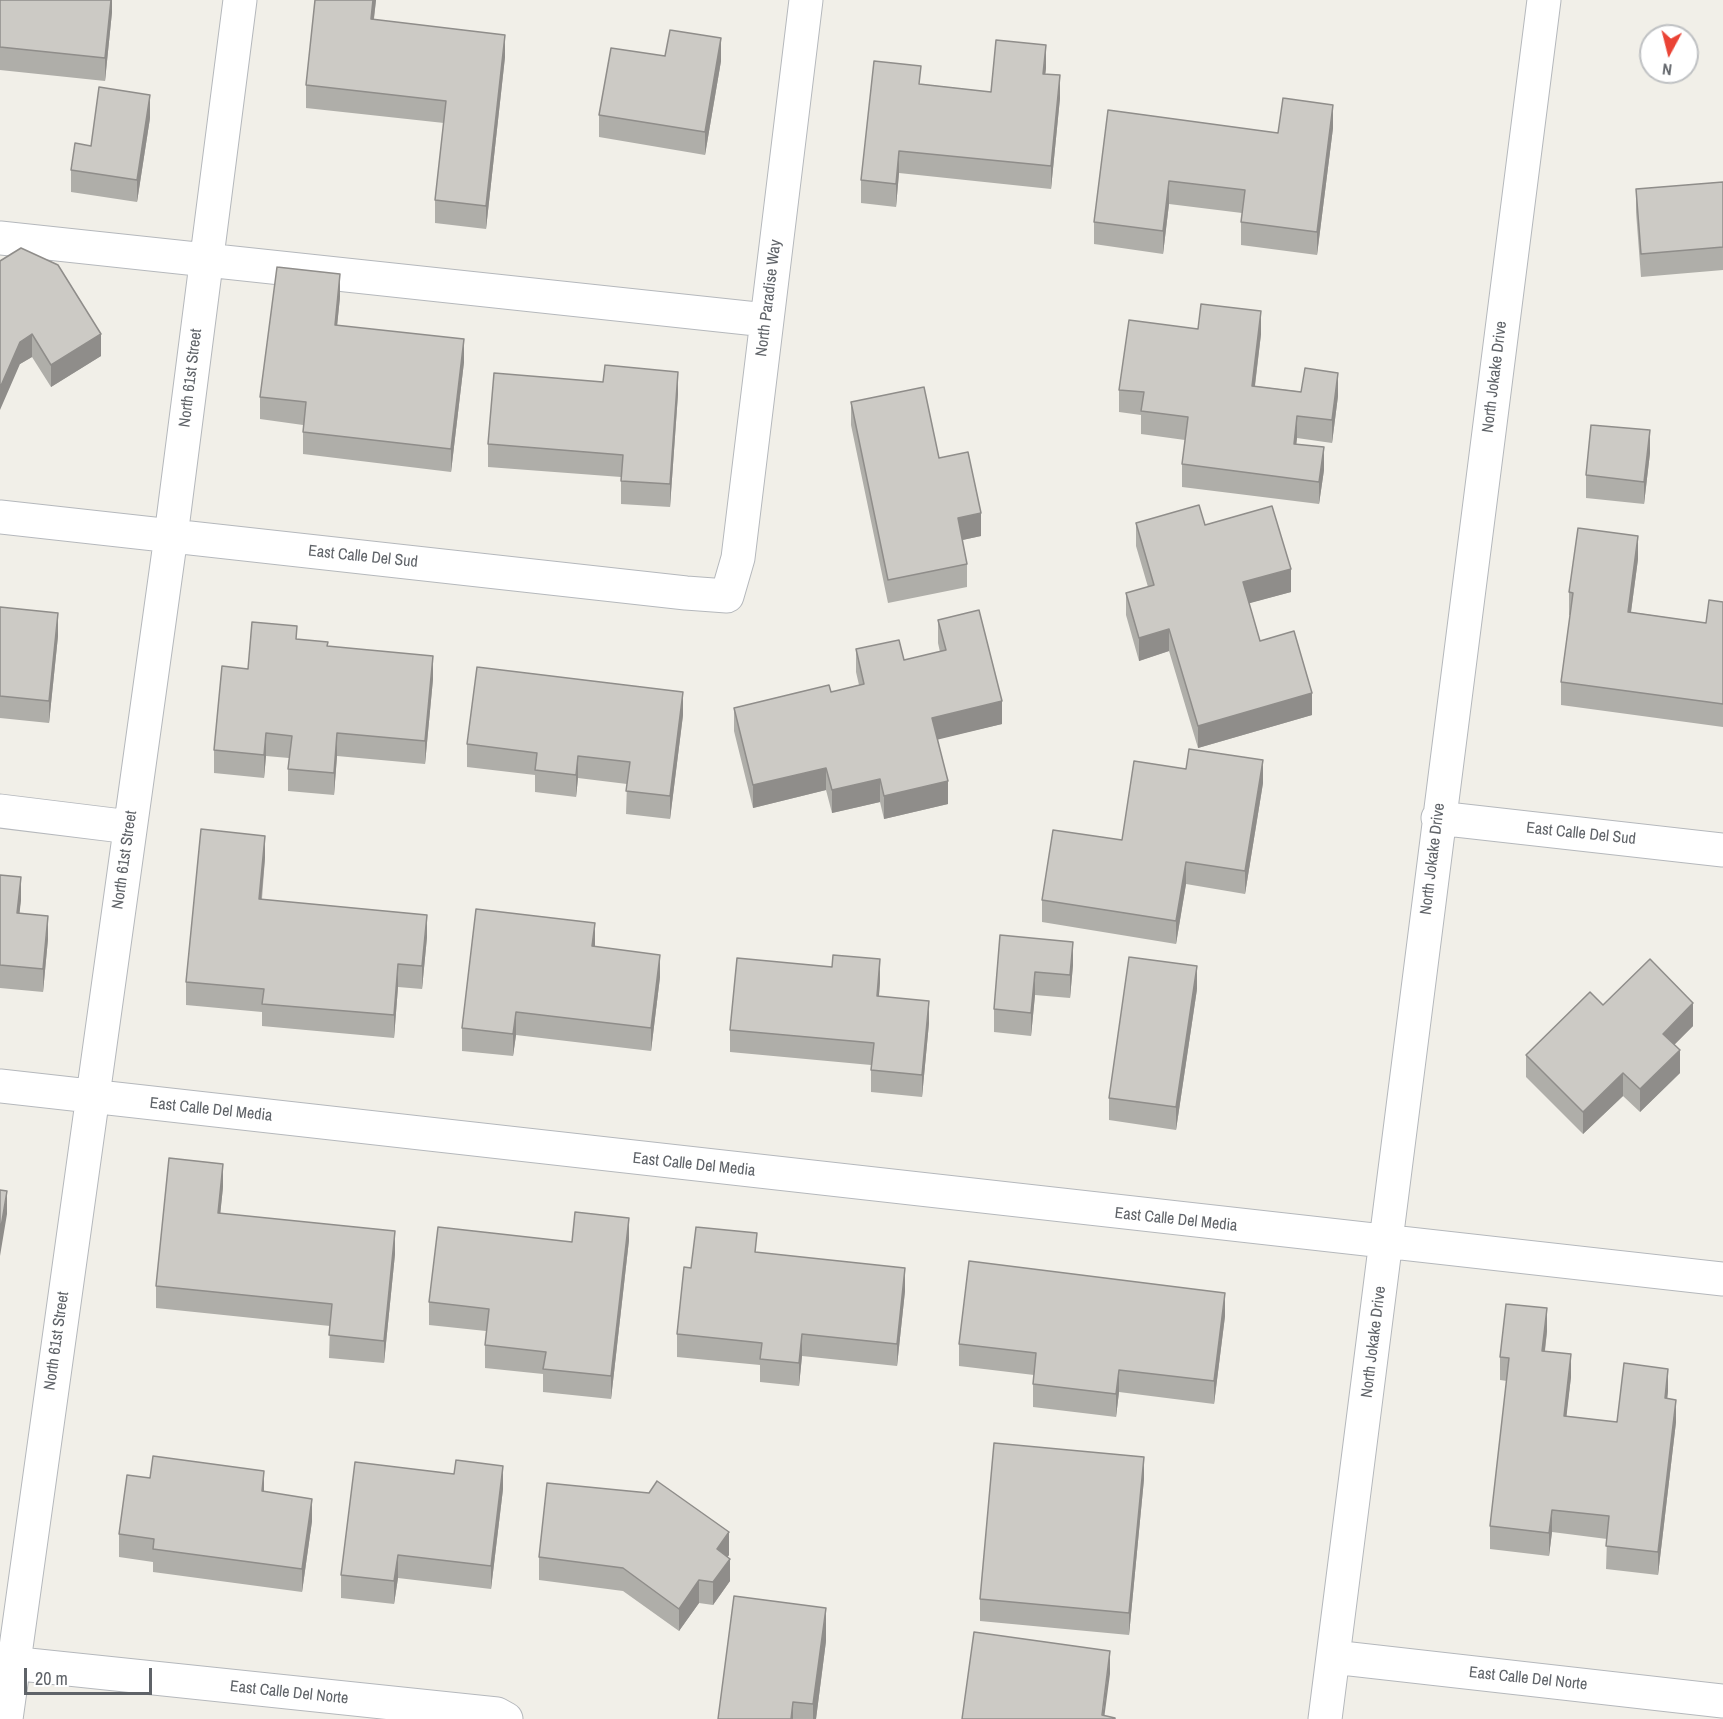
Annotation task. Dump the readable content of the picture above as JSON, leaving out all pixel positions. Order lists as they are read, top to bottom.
{
  "streets": {
    "street": [
      "North Paradise Way",
      "North Jokake Drive",
      "North 61st Street",
      "East Calle Del Sud",
      "East Calle Del Media",
      "East Calle Del Norte"
    ]
  },
  "crossings": [
    ["North Paradise Way", "East Calle Del Sud"],
    ["North Jokake Drive", "East Calle Del Sud"],
    ["North Jokake Drive", "East Calle Del Media"],
    ["North Jokake Drive", "East Calle Del Norte"],
    ["North 61st Street", "East Calle Del Sud"],
    ["North 61st Street", "East Calle Del Media"],
    ["North 61st Street", "East Calle Del Norte"]
  ],
  "scale_bar": "20 m",
  "north": "bottom"
}
